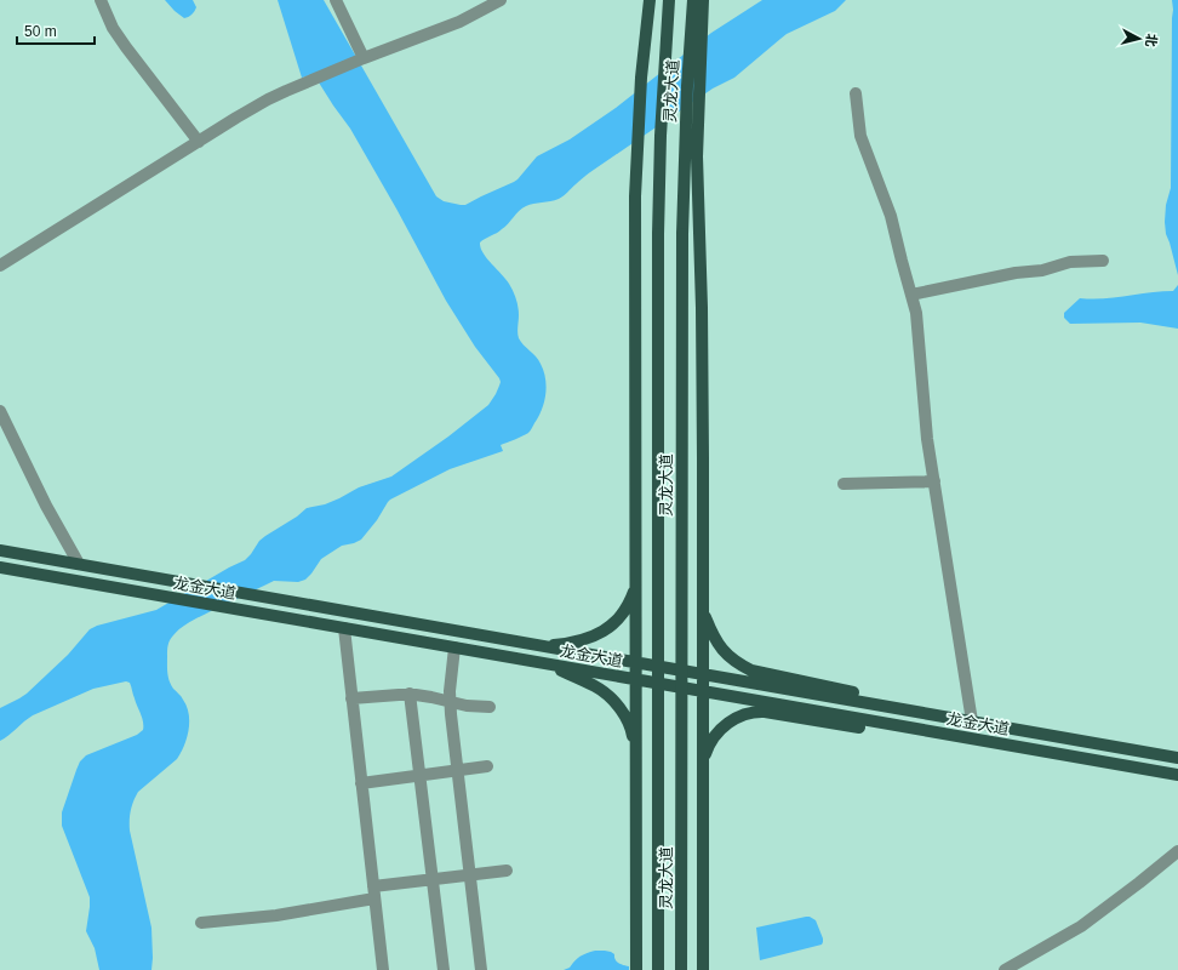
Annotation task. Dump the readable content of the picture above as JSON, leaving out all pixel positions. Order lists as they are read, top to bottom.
{
  "streets": {
    "main road": ["灵龙大道", "龙金大道"]
  },
  "scale_bar": "50 m",
  "north": "right"
}
